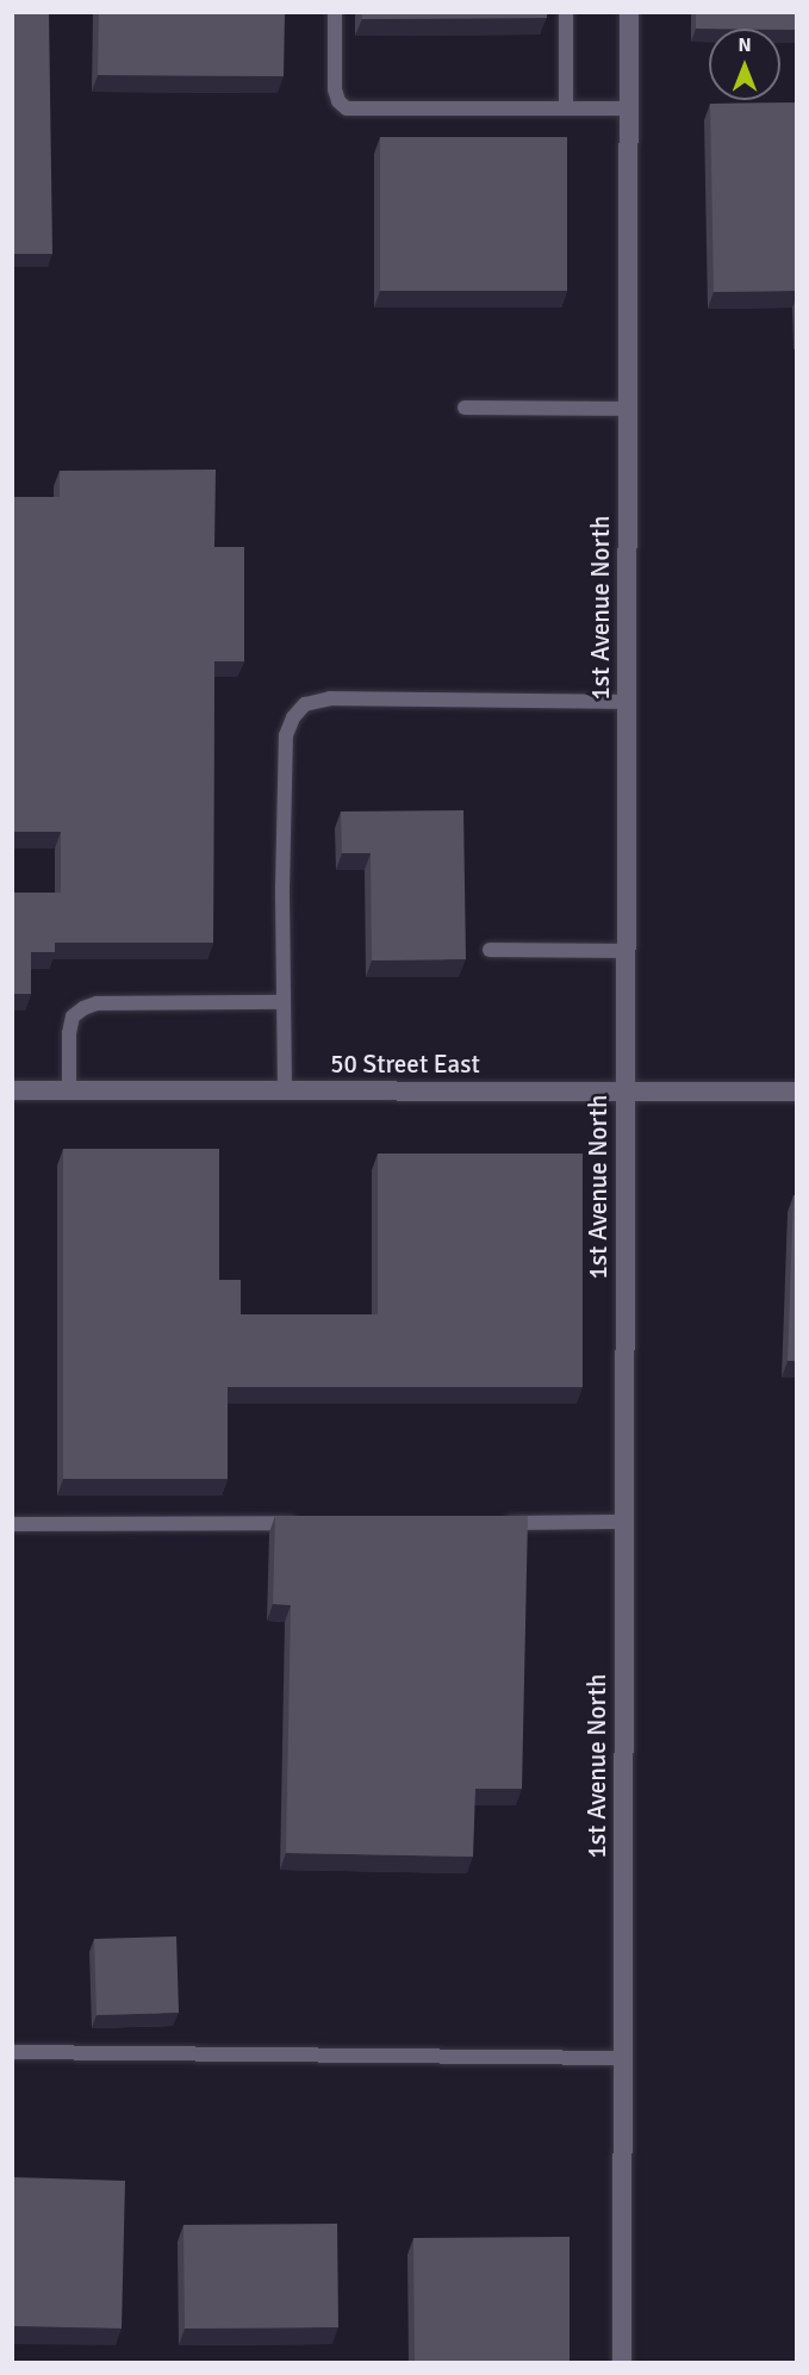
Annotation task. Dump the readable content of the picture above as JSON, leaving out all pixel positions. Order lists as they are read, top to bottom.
{
  "streets": {
    "street": ["1st Avenue North", "50 Street East"]
  },
  "crossings": [
    ["1st Avenue North", "50 Street East"]
  ],
  "north": "top"
}
